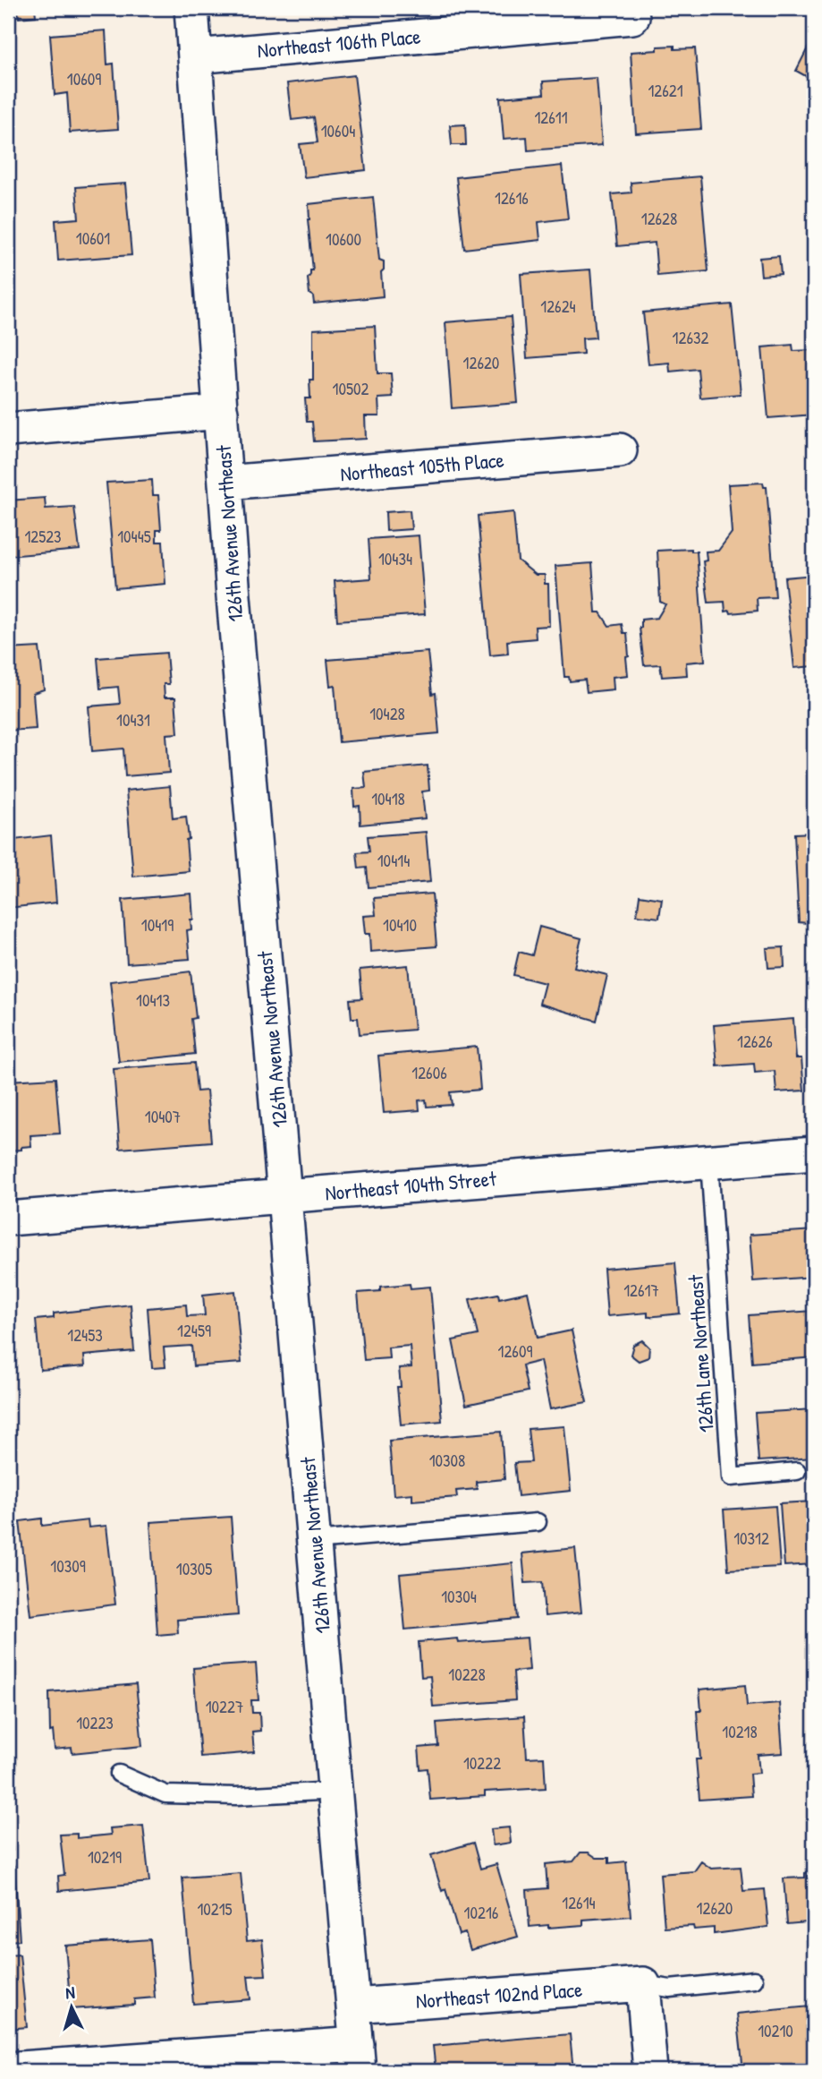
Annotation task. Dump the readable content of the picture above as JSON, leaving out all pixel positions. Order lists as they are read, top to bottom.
{
  "streets": {
    "street": [
      "Northeast 106th Place",
      "Northeast 105th Place",
      "126th Avenue Northeast",
      "Northeast 104th Street",
      "Northeast 102nd Place"
    ],
    "lane": ["126th Lane Northeast"]
  },
  "crossings": [
    ["Northeast 106th Place", "126th Avenue Northeast"],
    ["Northeast 105th Place", "126th Avenue Northeast"],
    ["126th Avenue Northeast", "Northeast 104th Street"],
    ["126th Avenue Northeast", "Northeast 102nd Place"],
    ["Northeast 104th Street", "126th Lane Northeast"]
  ],
  "house_numbers": [
    "10609",
    "12621",
    "12611",
    "10604",
    "12616",
    "12628",
    "10601",
    "10600",
    "12624",
    "12632",
    "12620",
    "10502",
    "12523",
    "10445",
    "10434",
    "10428",
    "10431",
    "10418",
    "10414",
    "10419",
    "10410",
    "10413",
    "12626",
    "12606",
    "10407",
    "12617",
    "12459",
    "12453",
    "12609",
    "10308",
    "10312",
    "10309",
    "10305",
    "10304",
    "10228",
    "10227",
    "10223",
    "10218",
    "10222",
    "10219",
    "12614",
    "12620",
    "10215",
    "10216",
    "10210"
  ],
  "north": "top"
}
